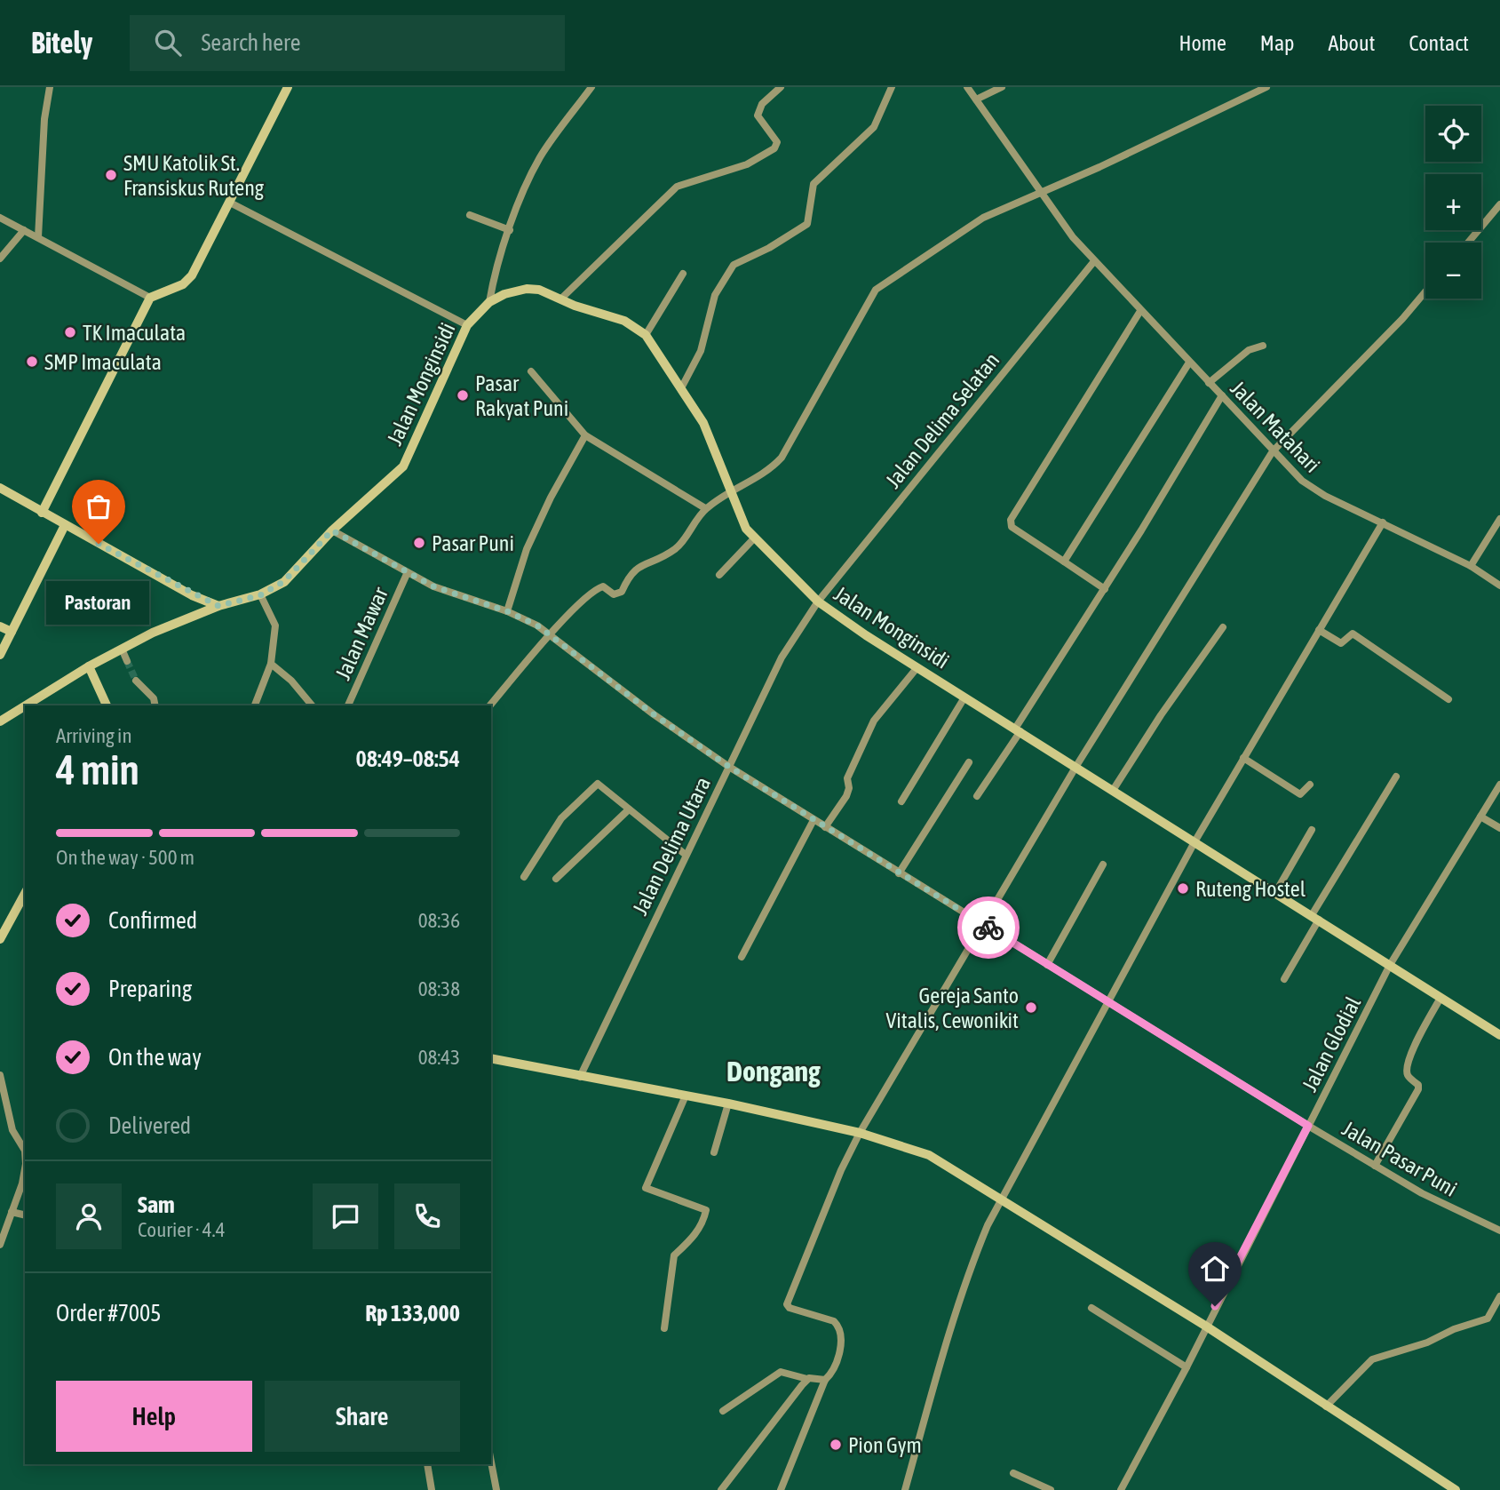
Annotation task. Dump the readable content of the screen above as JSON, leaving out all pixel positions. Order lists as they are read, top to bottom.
{
  "streets": {
    "street": [
      "Jalan Monginsidi",
      "Jalan Delima Selatan",
      "Jalan Matahari",
      "Jalan Mawar",
      "Jalan Delima Utara",
      "Jalan Glodial",
      "Jalan Pasar Puni"
    ]
  },
  "crossings": [
    ["Jalan Monginsidi", "Jalan Delima Selatan"],
    ["Jalan Monginsidi", "Jalan Delima Utara"],
    ["Jalan Monginsidi", "Jalan Glodial"],
    ["Jalan Monginsidi", "Jalan Pasar Puni"],
    ["Jalan Delima Selatan", "Jalan Matahari"],
    ["Jalan Delima Selatan", "Jalan Delima Utara"],
    ["Jalan Mawar", "Jalan Pasar Puni"],
    ["Jalan Delima Utara", "Jalan Pasar Puni"],
    ["Jalan Glodial", "Jalan Pasar Puni"]
  ],
  "districts": ["Dongang"],
  "places": [
    "SMU Katolik St. Fransiskus Ruteng",
    "TK Imaculata",
    "SMP Imaculata",
    "Pasar Rakyat Puni",
    "Pasar Puni",
    "Pastoran",
    "Ruteng Hostel",
    "Gereja Santo Vitalis, Cewonikit",
    "Pion Gym"
  ],
  "page": {
    "header": "Bitely",
    "search": "Search here",
    "nav": [
      "Home",
      "Map",
      "About",
      "Contact"
    ],
    "map_buttons": ["+", "−"],
    "bubble": "Pastoran",
    "heading": ["4 min", "Arriving in", "08:49–08:54"],
    "panel": [
      "Sam",
      "Courier · 4.4",
      "Order #7005",
      "Rp 133,000"
    ],
    "bar": "On the way · 500 m",
    "list": [
      ["Confirmed", "08:36"],
      ["Preparing", "08:38"],
      ["On the way", "08:43"],
      "Delivered"
    ],
    "buttons": ["Help", "Share"]
  }
}
